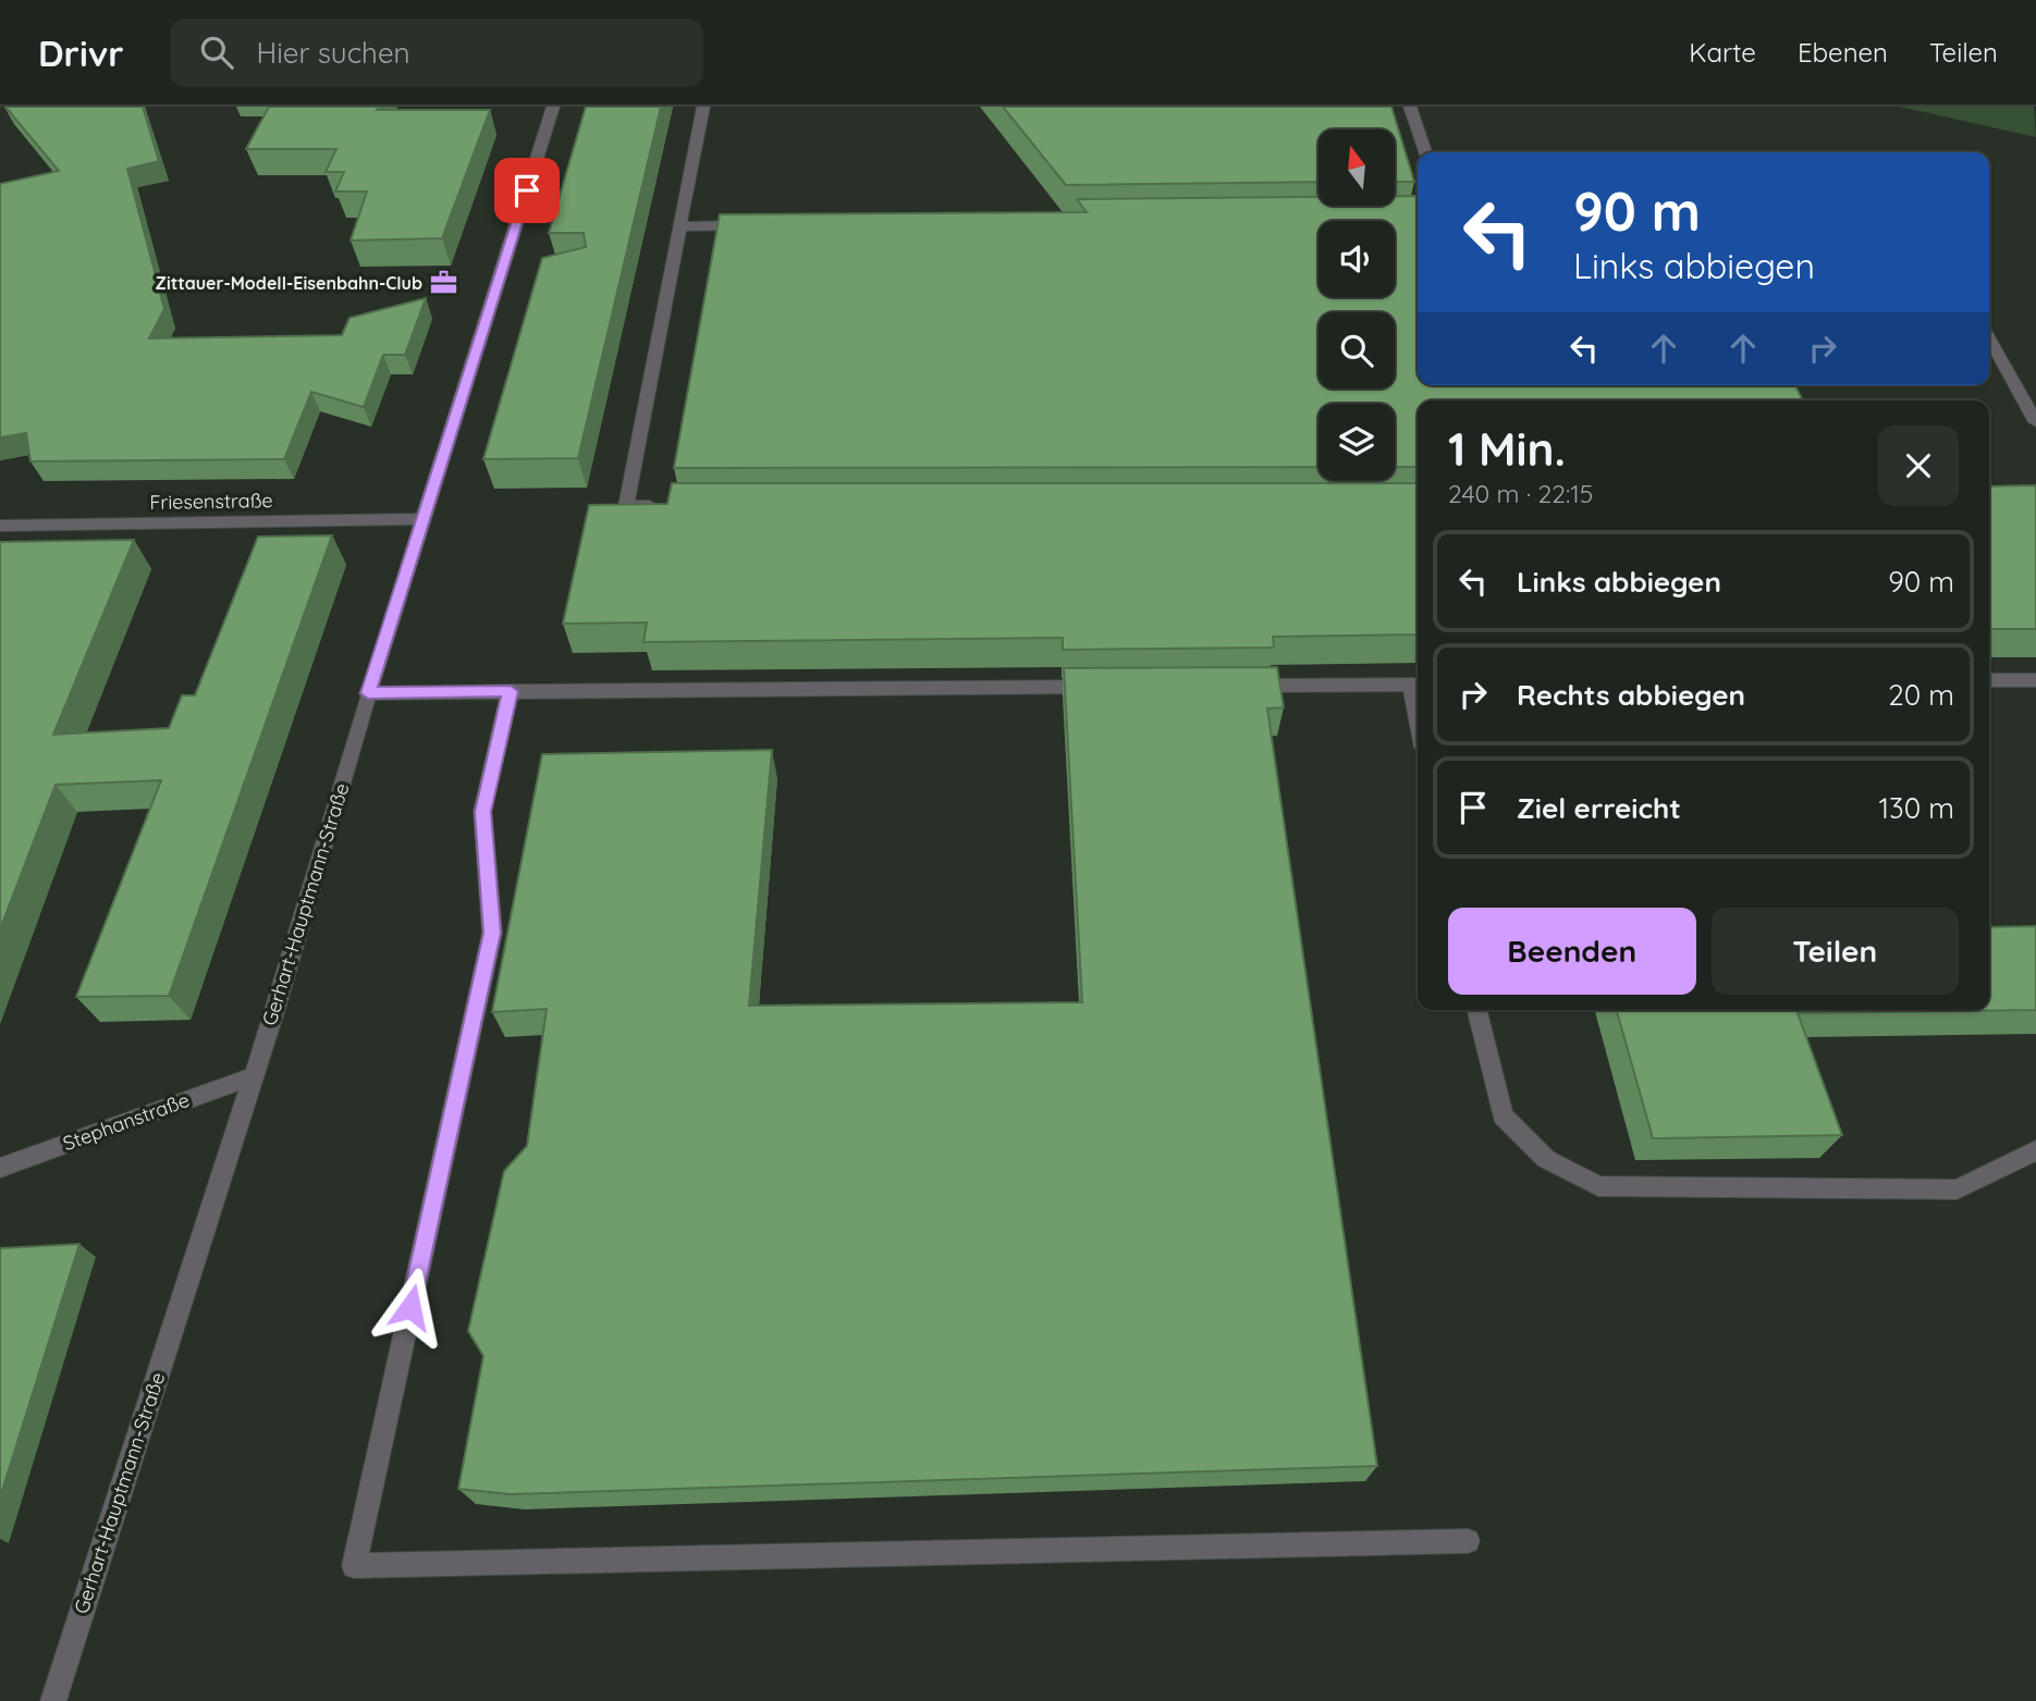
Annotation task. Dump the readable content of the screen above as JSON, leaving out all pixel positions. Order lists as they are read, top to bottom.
{
  "streets": {
    "street": ["Friesenstraße", "Gerhart-Hauptmann-Straße", "Stephanstraße"]
  },
  "crossings": [
    ["Friesenstraße", "Gerhart-Hauptmann-Straße"],
    ["Gerhart-Hauptmann-Straße", "Stephanstraße"]
  ],
  "places": {
    "office": ["Zittauer-Modell-Eisenbahn-Club"]
  },
  "north": "top",
  "page": {
    "header": "Drivr",
    "search": "Hier suchen",
    "nav": ["Karte", "Ebenen", "Teilen"],
    "turn": ["90 m", "Links abbiegen"],
    "heading": ["1 Min.", "240 m · 22:15"],
    "list": [
      {
        "name": "Links abbiegen",
        "value": "90 m"
      },
      {
        "name": "Rechts abbiegen",
        "value": "20 m"
      },
      {
        "name": "Ziel erreicht",
        "value": "130 m"
      }
    ],
    "buttons": ["Beenden", "Teilen"]
  }
}
